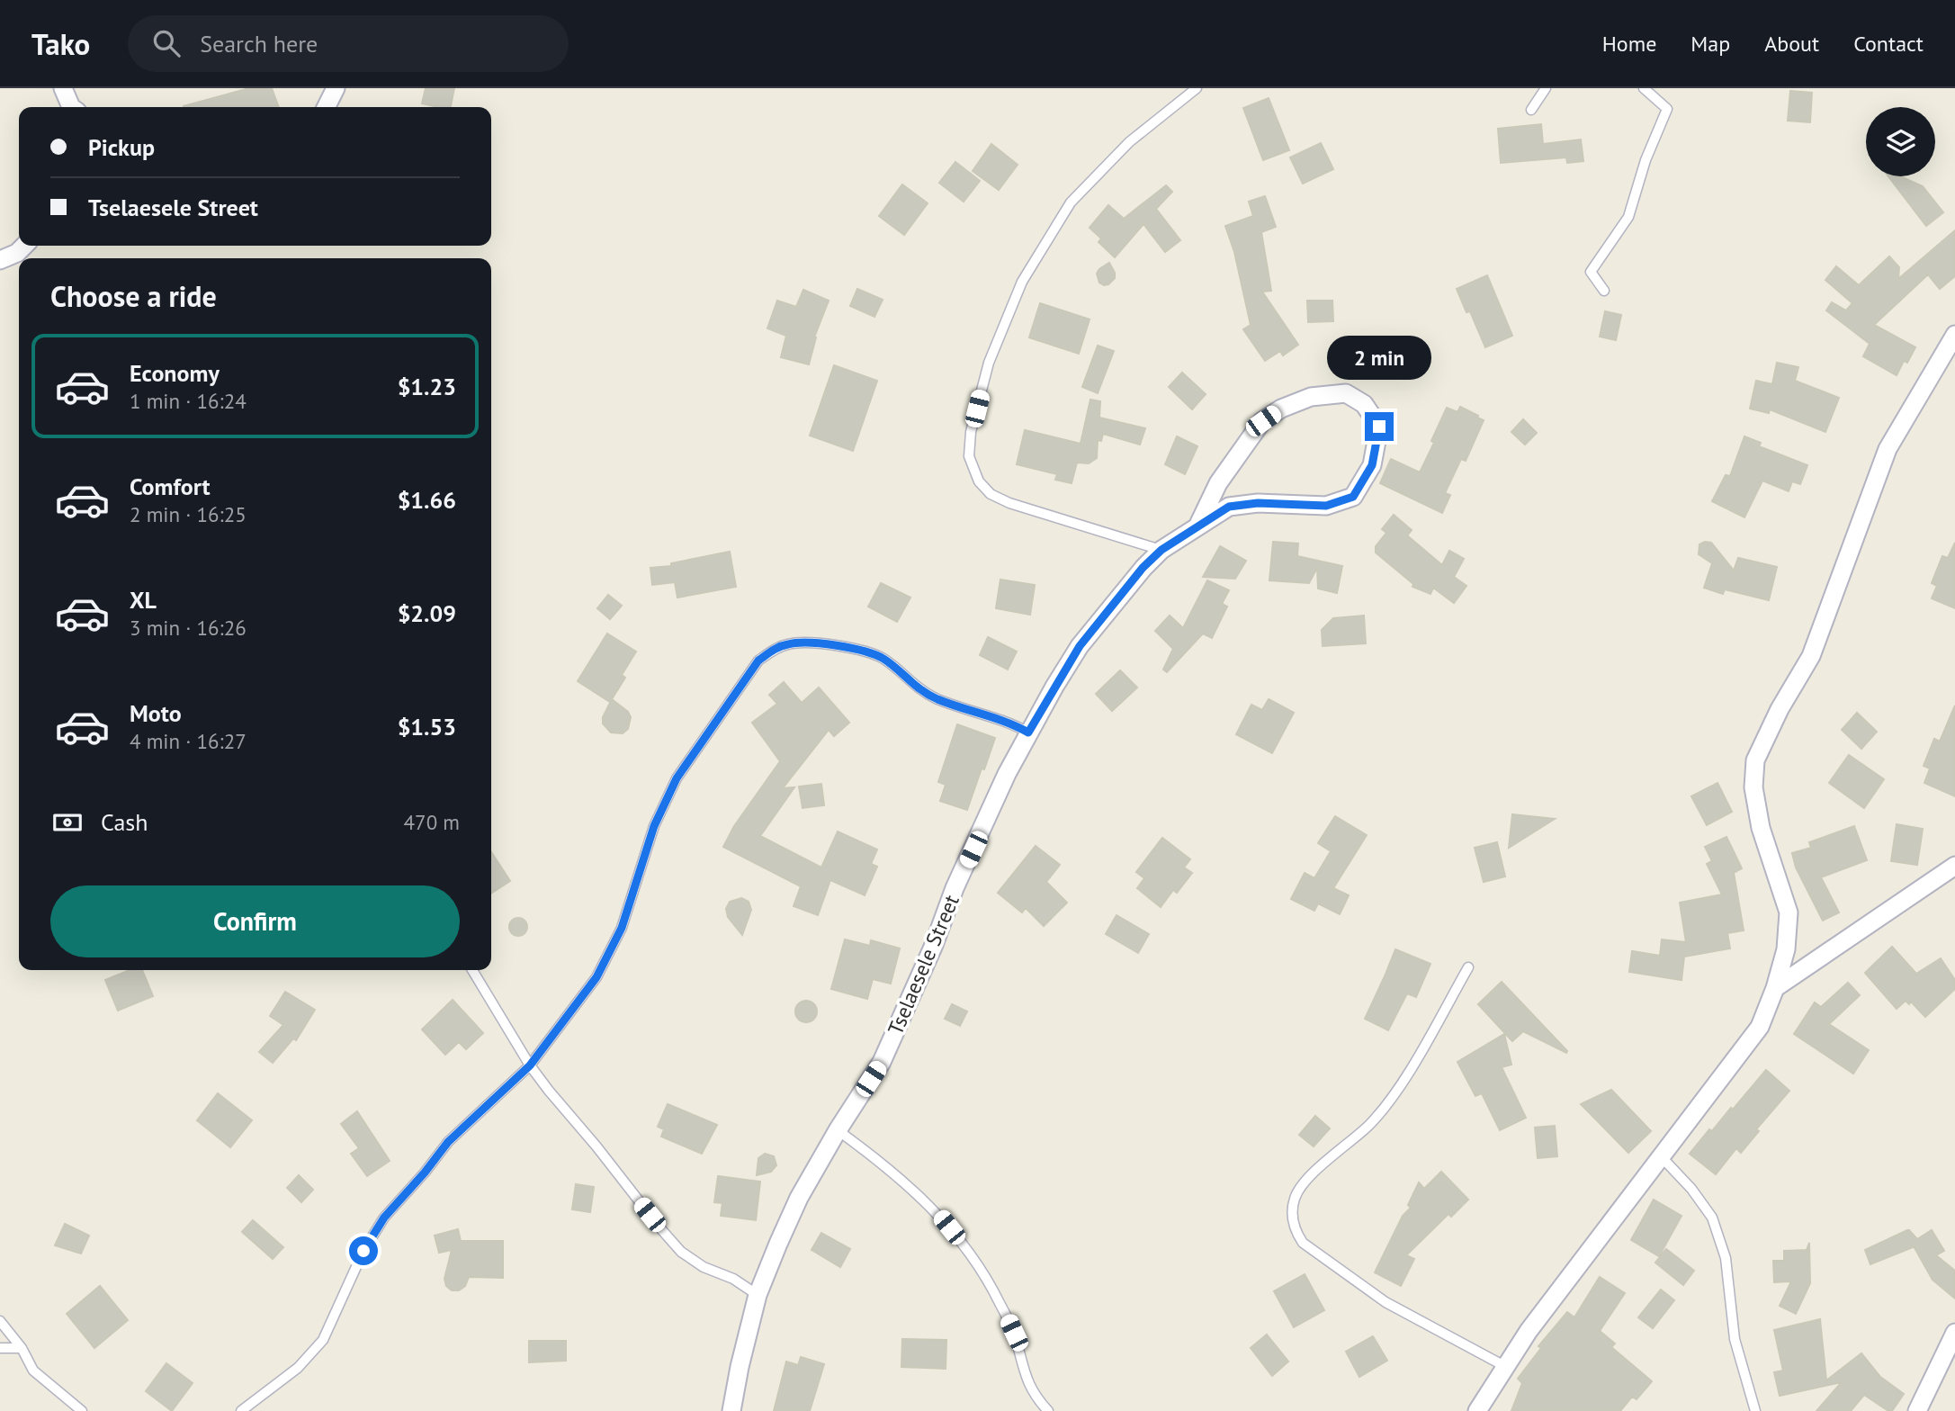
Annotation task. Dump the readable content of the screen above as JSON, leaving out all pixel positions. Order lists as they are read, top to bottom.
{
  "streets": {
    "street": ["Tselaesele Street"]
  },
  "page": {
    "header": "Tako",
    "search": "Search here",
    "nav": [
      "Home",
      "Map",
      "About",
      "Contact"
    ],
    "banner": ["Pickup", "Tselaesele Street"],
    "heading": "Choose a ride",
    "list": [
      {
        "name": "Economy",
        "note": "1 min · 16:24",
        "value": "$1.23"
      },
      {
        "name": "Comfort",
        "note": "2 min · 16:25",
        "value": "$1.66"
      },
      {
        "name": "XL",
        "note": "3 min · 16:26",
        "value": "$2.09"
      },
      {
        "name": "Moto",
        "note": "4 min · 16:27",
        "value": "$1.53"
      }
    ],
    "bubble": "2 min",
    "pay": ["Cash", "470 m"],
    "buttons": "Confirm"
  }
}
